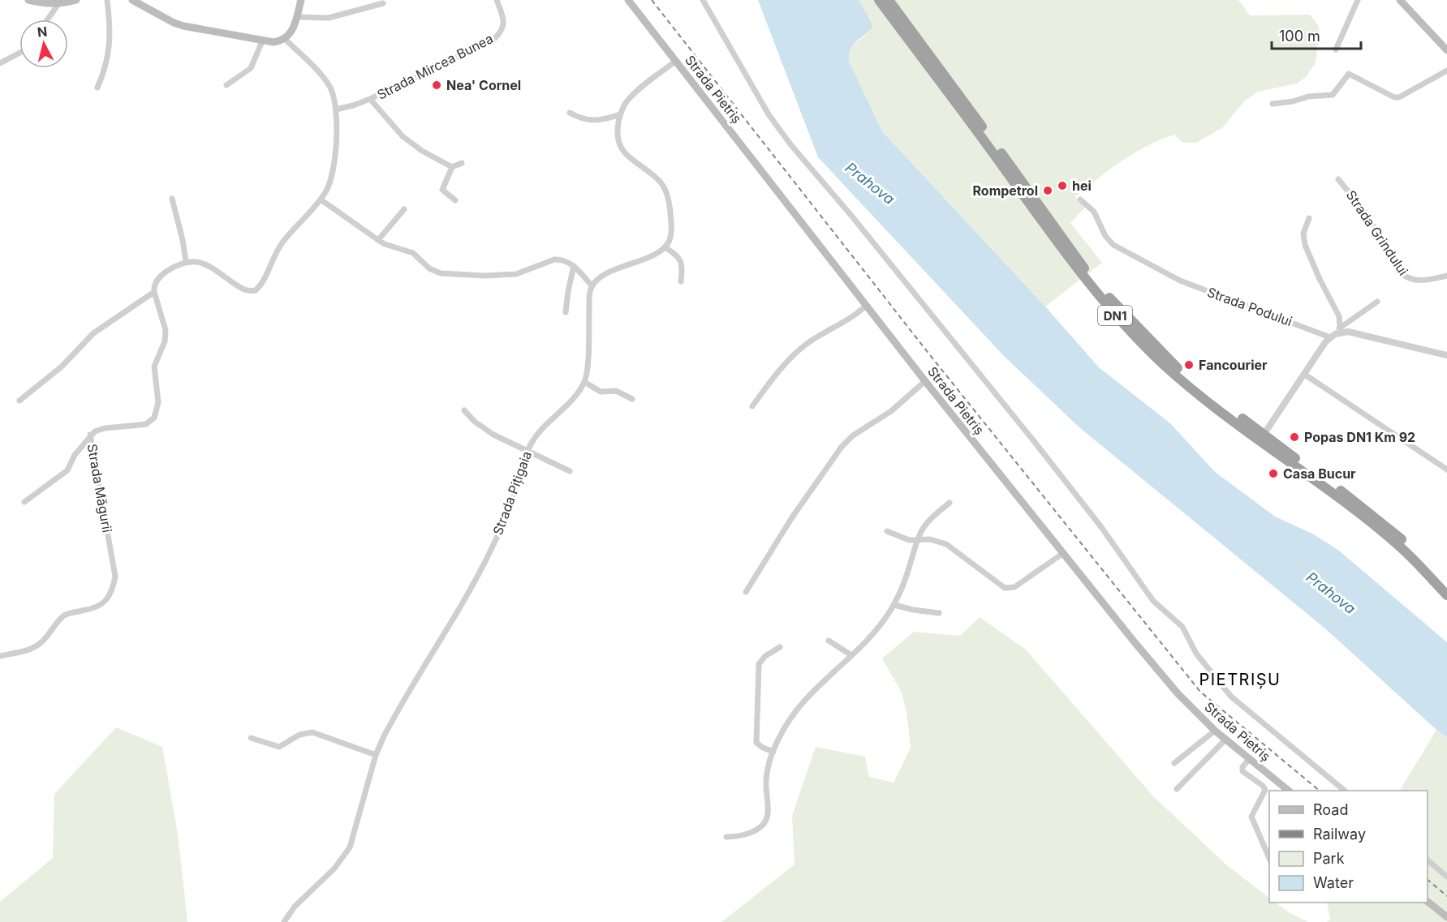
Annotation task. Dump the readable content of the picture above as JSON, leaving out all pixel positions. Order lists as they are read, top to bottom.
{
  "streets": {
    "highway": ["DN1"],
    "main road": ["Strada Pietriș"],
    "street": [
      "Strada Mircea Bunea",
      "Strada Grindului",
      "Strada Podului",
      "Strada Măgurii",
      "Strada Pițigaia"
    ]
  },
  "districts": ["PIETRIȘU"],
  "water": ["Prahova"],
  "places": [
    "Nea' Cornel",
    "hei",
    "Rompetrol",
    "Fancourier",
    "Popas DN1 Km 92",
    "Casa Bucur"
  ],
  "legend": [
    "Road",
    "Railway",
    "Park",
    "Water"
  ],
  "scale_bar": "100 m",
  "north": "top"
}
